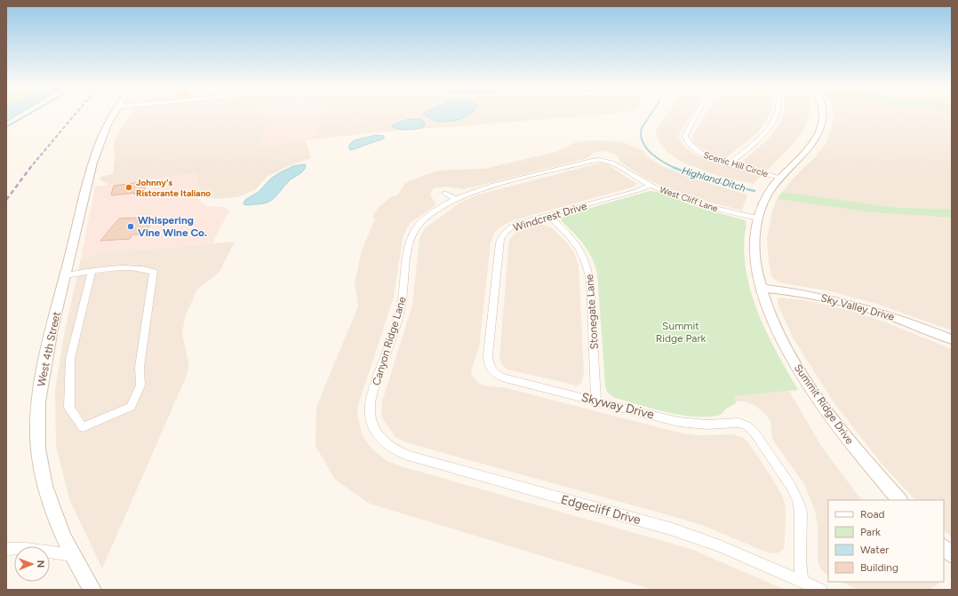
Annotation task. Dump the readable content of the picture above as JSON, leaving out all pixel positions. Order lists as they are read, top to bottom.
{
  "streets": {
    "street": [
      "Scenic Hill Circle",
      "West Cliff Lane",
      "Windcrest Drive",
      "Sky Valley Drive",
      "Stonegate Lane",
      "Canyon Ridge Lane",
      "West 4th Street",
      "Summit Ridge Drive",
      "Skyway Drive",
      "Edgecliff Drive"
    ]
  },
  "crossings": [
    ["Scenic Hill Circle", "Summit Ridge Drive"],
    ["West Cliff Lane", "Windcrest Drive"],
    ["West Cliff Lane", "Canyon Ridge Lane"],
    ["West Cliff Lane", "Summit Ridge Drive"],
    ["Windcrest Drive", "Stonegate Lane"],
    ["Windcrest Drive", "Skyway Drive"],
    ["Sky Valley Drive", "Summit Ridge Drive"],
    ["Stonegate Lane", "Skyway Drive"],
    ["Canyon Ridge Lane", "Edgecliff Drive"],
    ["Skyway Drive", "Edgecliff Drive"]
  ],
  "water": ["Highland Ditch"],
  "parks": ["Summit Ridge Park"],
  "places": ["Johnny's Ristorante Italiano", "Whispering Vine Wine Co."],
  "legend": [
    "Road",
    "Park",
    "Water",
    "Building"
  ],
  "north": "right"
}
